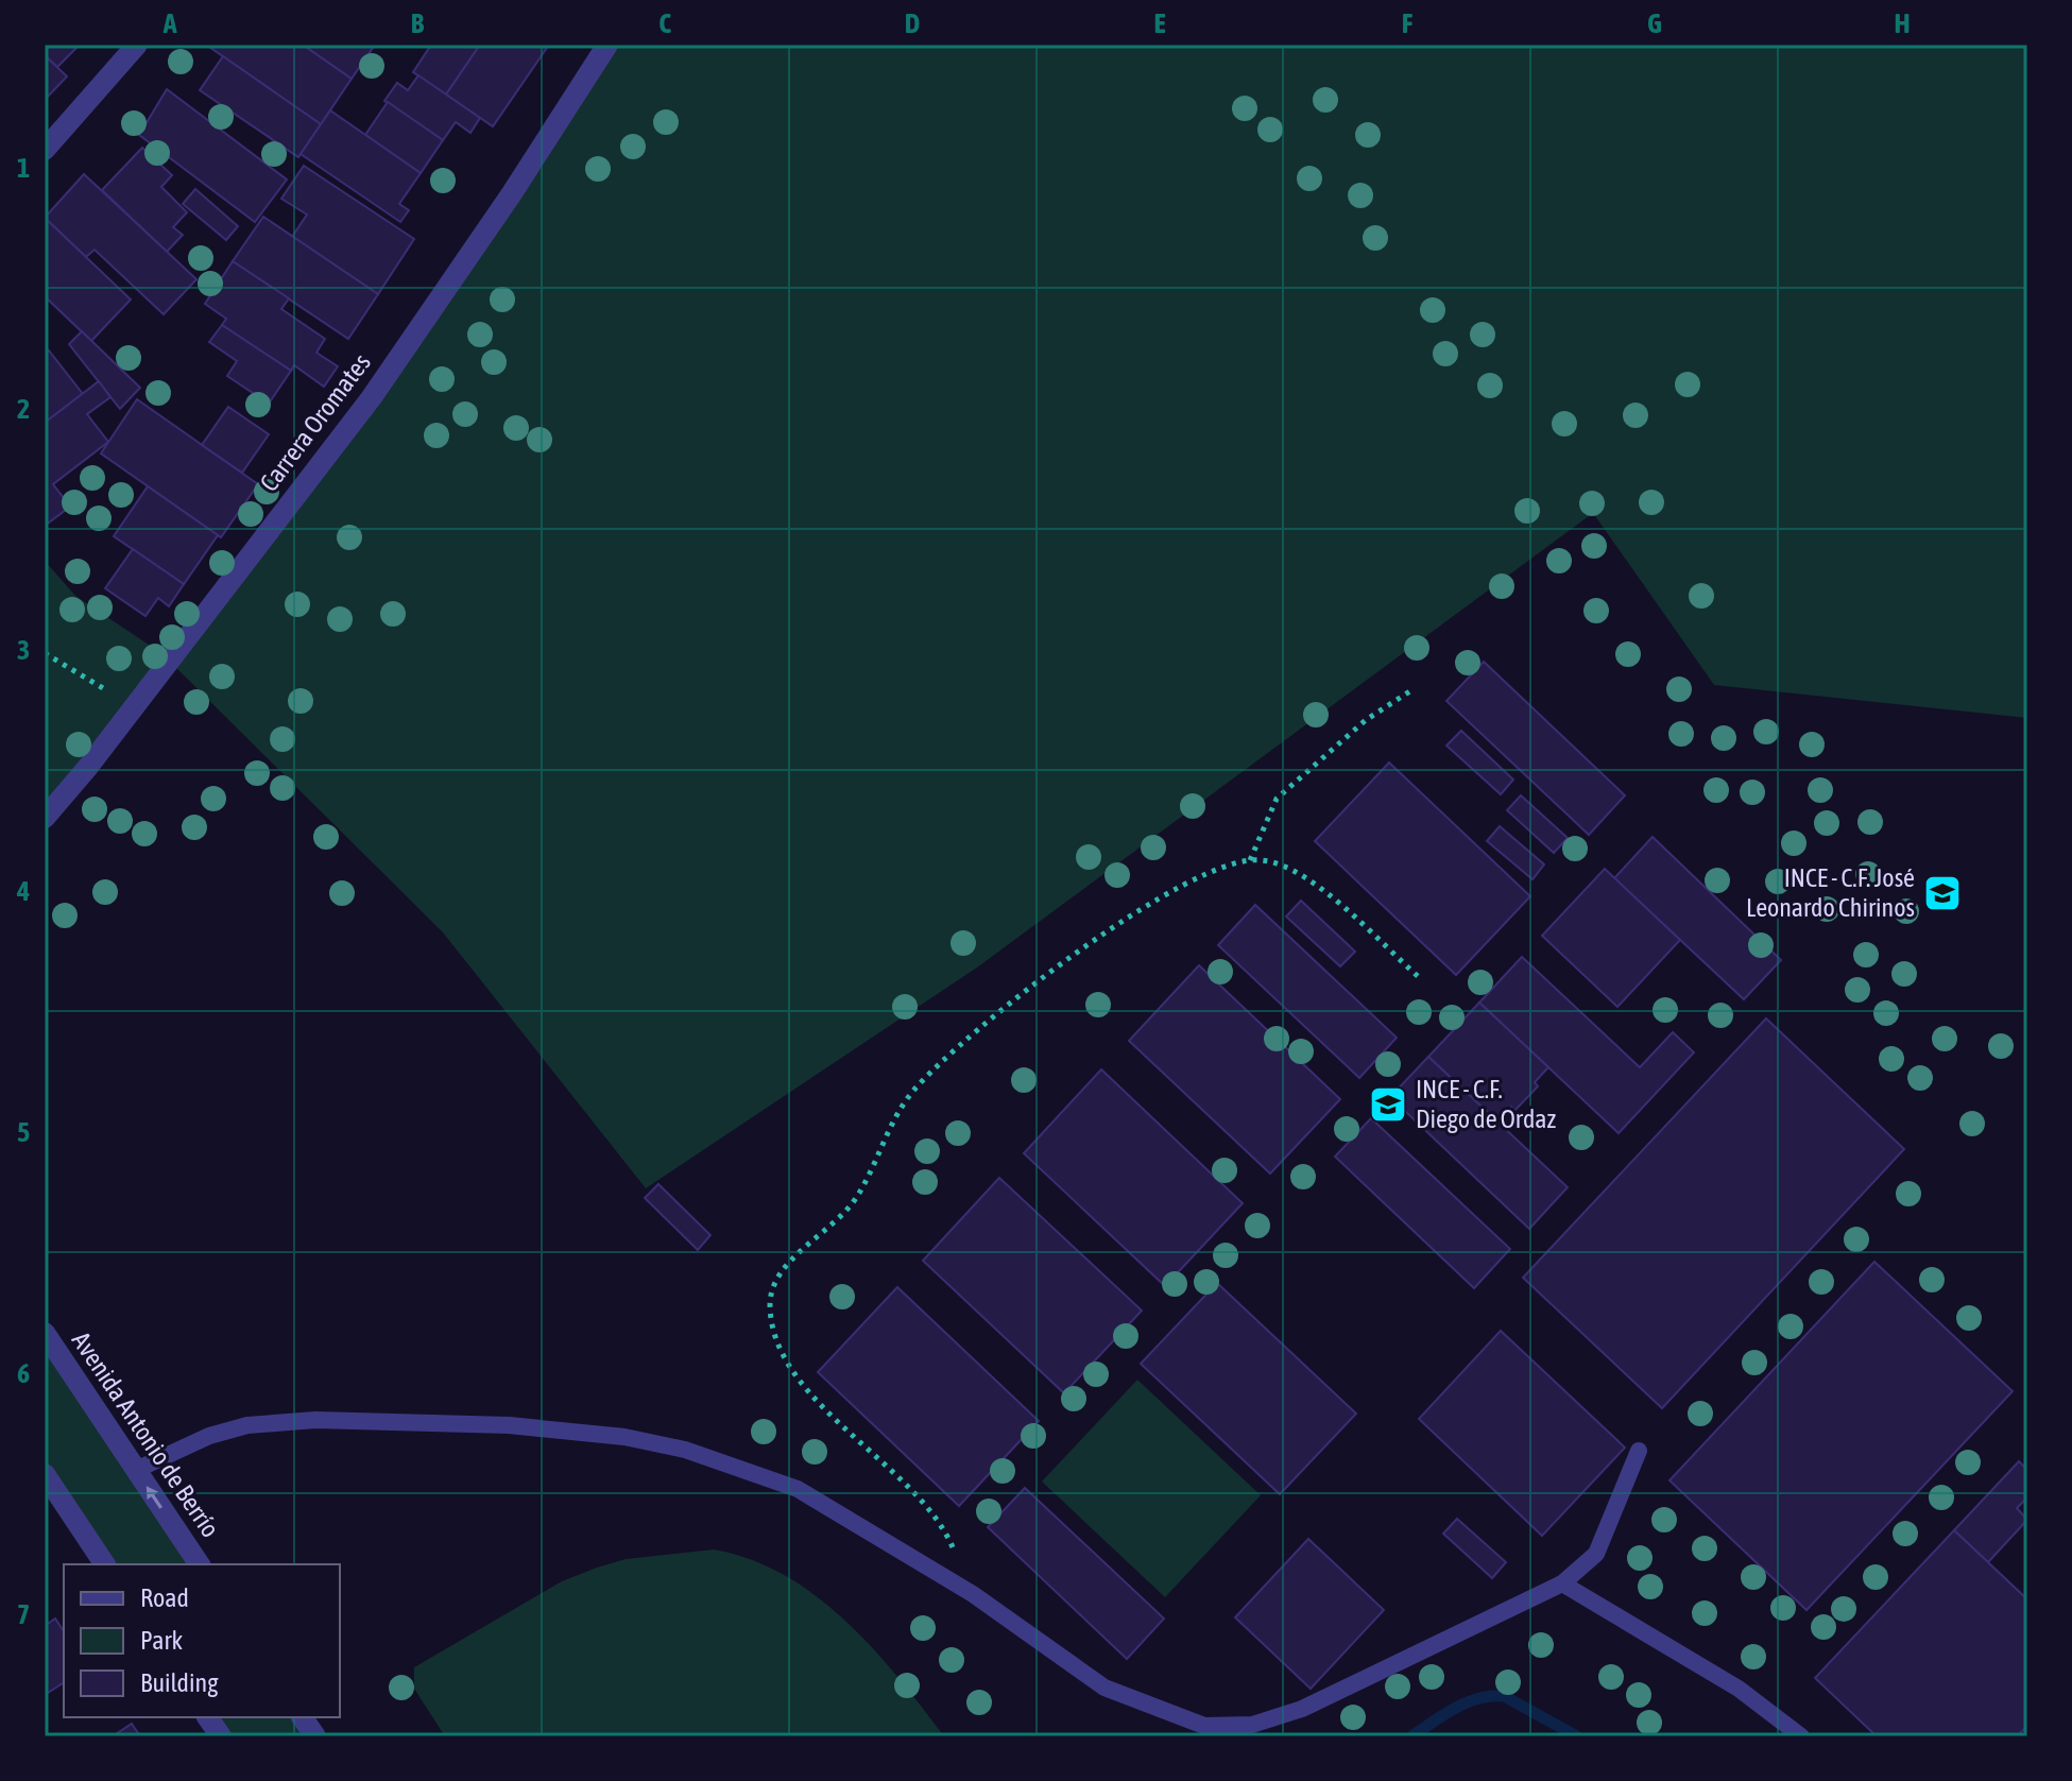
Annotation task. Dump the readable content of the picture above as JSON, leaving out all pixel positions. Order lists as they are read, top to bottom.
{
  "streets": {
    "street": ["Carrera Oromates", "Avenida Antonio de Berrío"]
  },
  "places": {
    "school or university": ["INCE - C.F. José Leonardo Chirinos", "INCE - C.F. Diego de Ordaz"]
  },
  "legend": ["Road", "Park", "Building"],
  "grid": {
    "columns": [
      "A",
      "B",
      "C",
      "D",
      "E",
      "F",
      "G",
      "H"
    ],
    "rows": [
      "1",
      "2",
      "3",
      "4",
      "5",
      "6",
      "7"
    ]
  }
}
